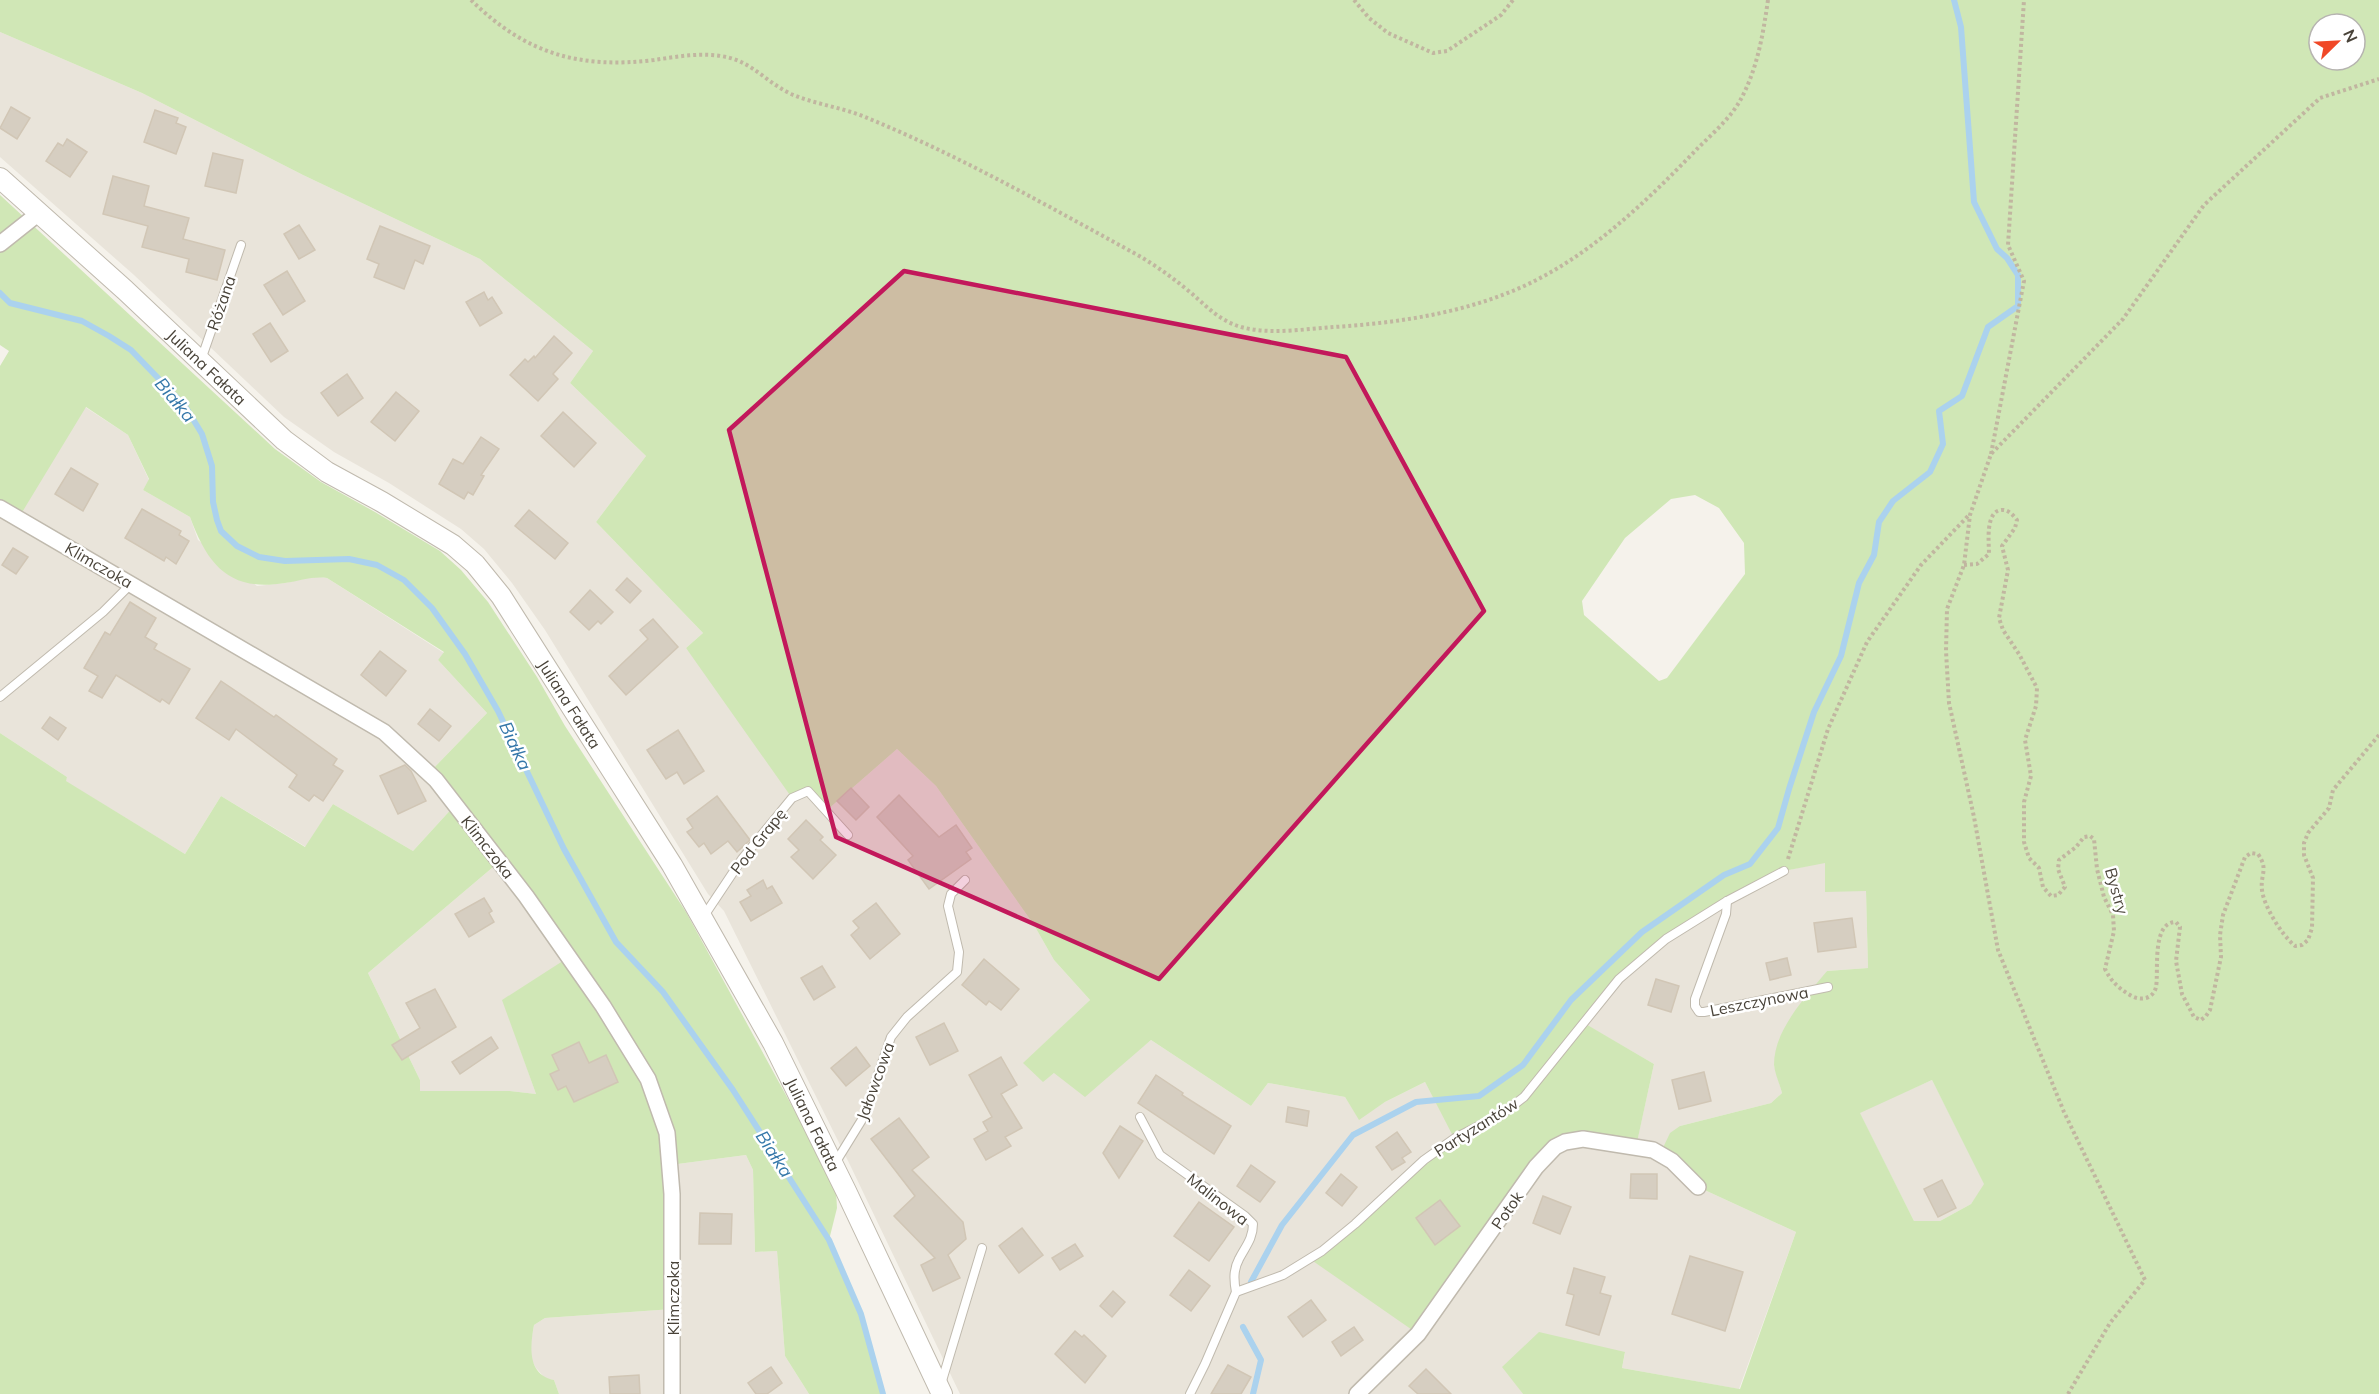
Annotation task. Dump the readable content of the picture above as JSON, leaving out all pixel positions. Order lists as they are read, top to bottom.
{
  "streets": {
    "street": ["Juliana Fałata", "Klimczoka", "Potok"],
    "lane": [
      "Różana",
      "Pod Grapę",
      "Leszczynowa",
      "Jałowcowa",
      "Partyzantów",
      "Malinowa"
    ],
    "path": ["Bystry"]
  },
  "crossings": [
    ["Różana", "Juliana Fałata"],
    ["Juliana Fałata", "Pod Grapę"],
    ["Juliana Fałata", "Jałowcowa"],
    ["Leszczynowa", "Partyzantów"],
    ["Partyzantów", "Malinowa"]
  ],
  "water": ["Białka"],
  "north": "top right"
}
